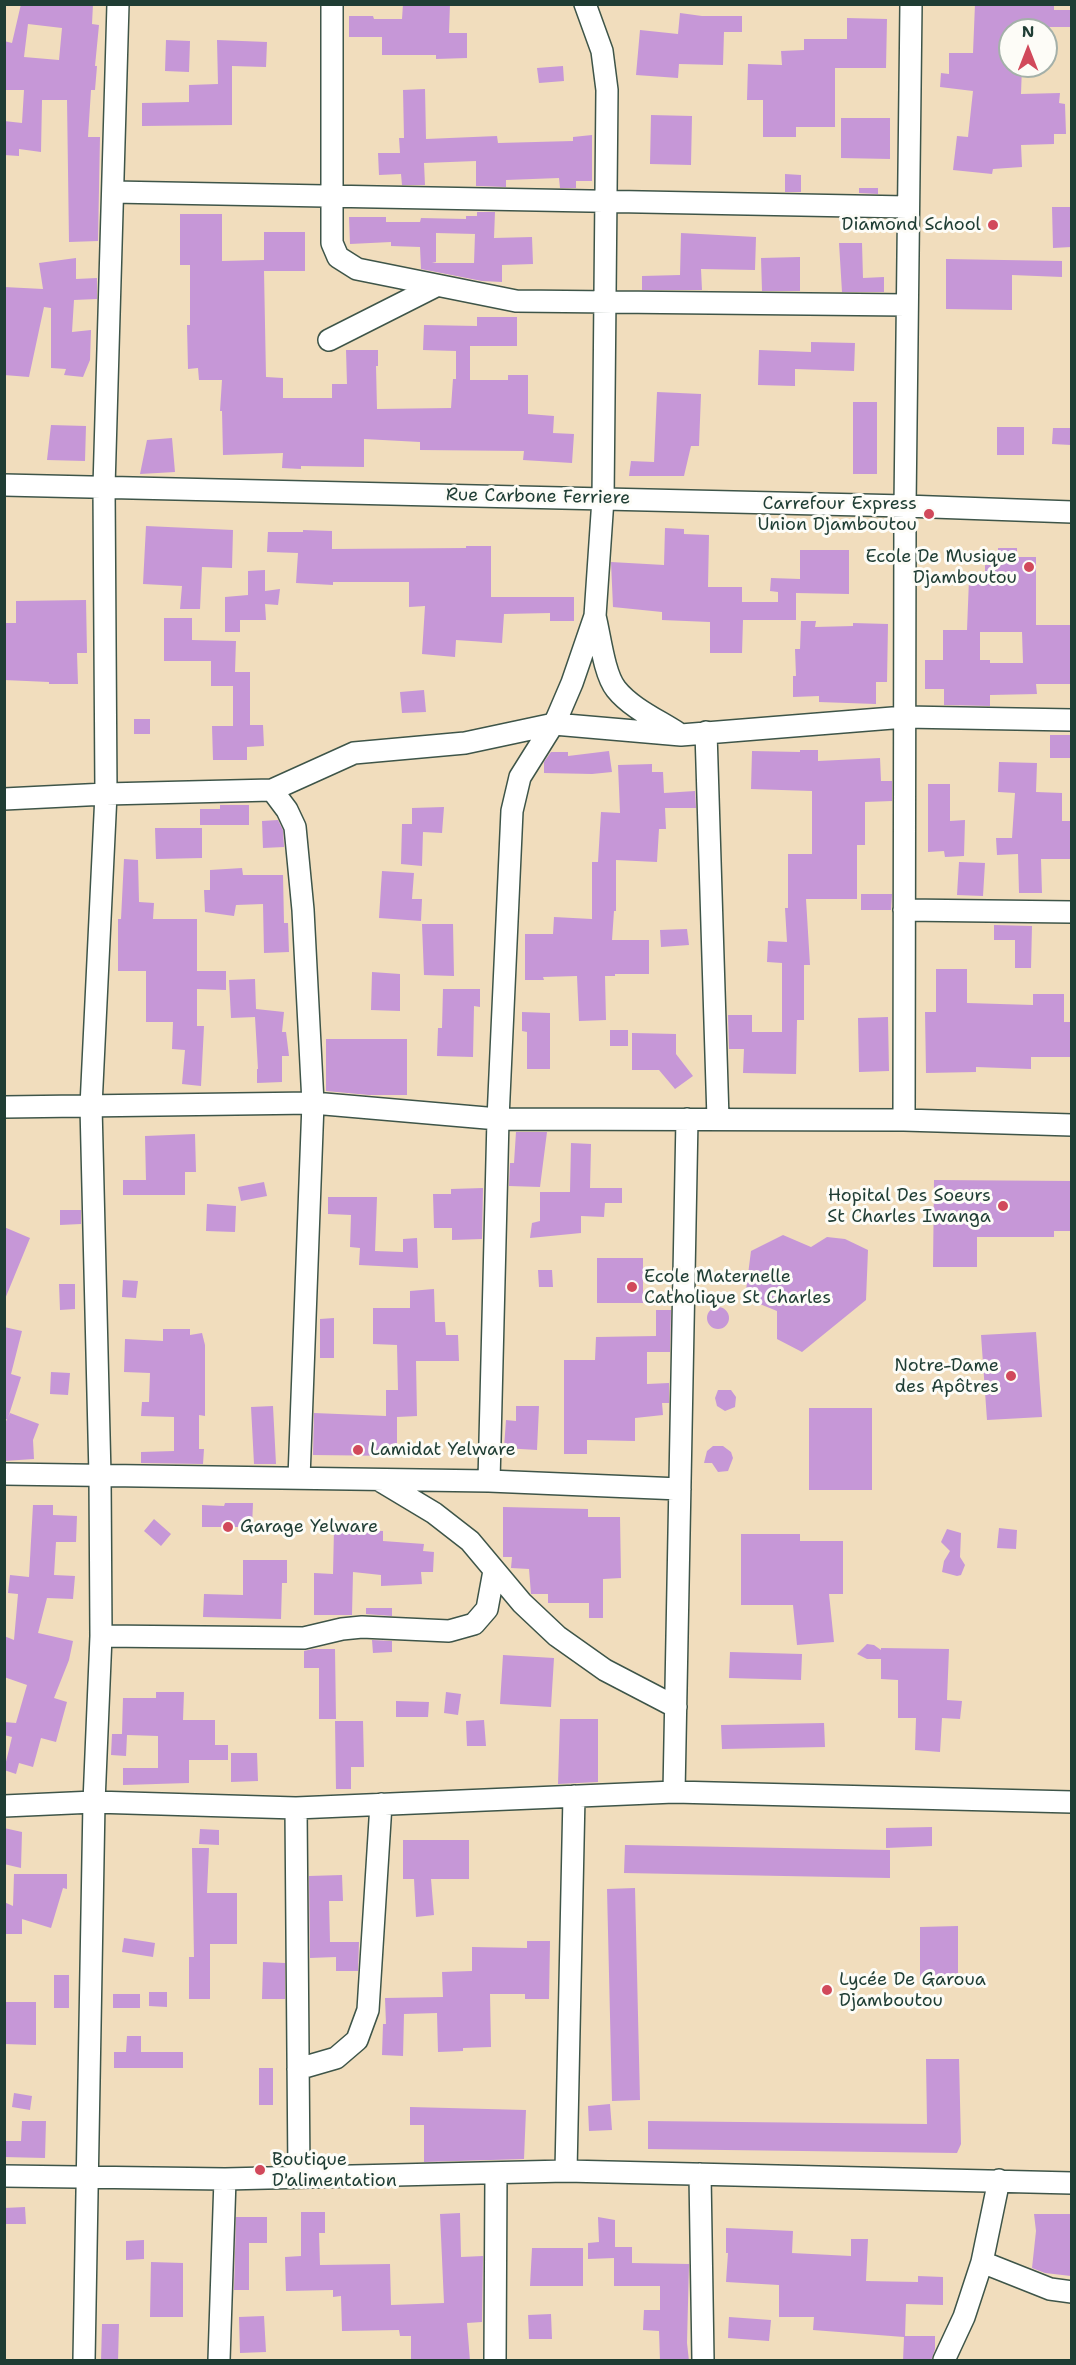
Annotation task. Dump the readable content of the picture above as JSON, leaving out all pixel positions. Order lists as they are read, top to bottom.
{
  "streets": {
    "street": ["Rue Carbone Ferriere"]
  },
  "places": [
    "Diamond School",
    "Carrefour Express Union Djamboutou",
    "Ecole De Musique Djamboutou",
    "Hopital Des Soeurs St Charles Iwanga",
    "Ecole Maternelle Catholique St Charles",
    "Notre-Dame des Apôtres",
    "Lamidat Yelware",
    "Garage Yelware",
    "Lycée De Garoua Djamboutou",
    "Boutique D'alimentation"
  ],
  "north": "top"
}
